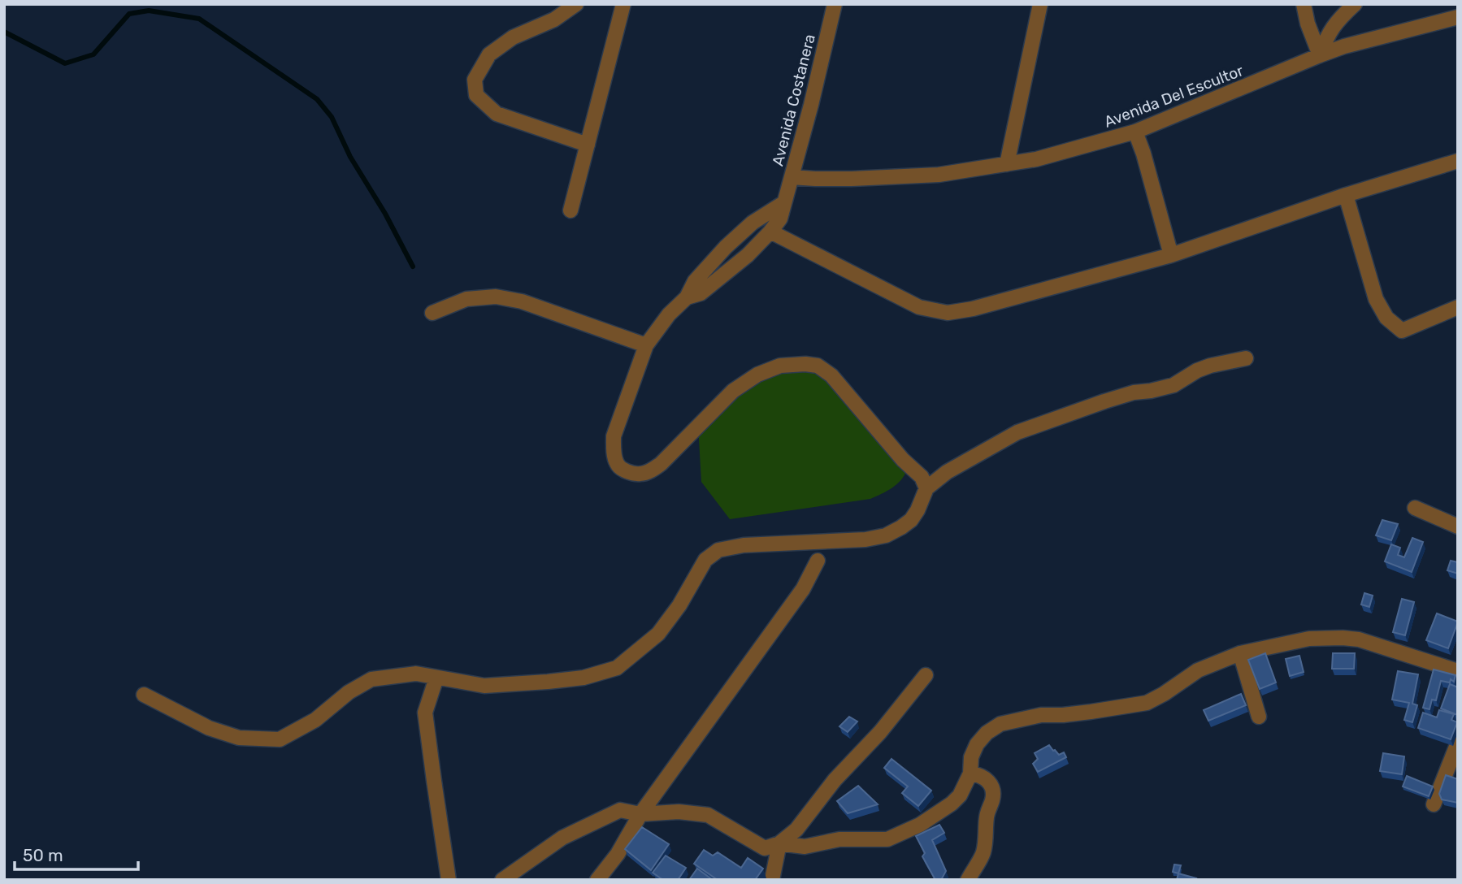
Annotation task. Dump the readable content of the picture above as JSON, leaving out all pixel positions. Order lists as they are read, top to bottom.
{
  "streets": {
    "street": ["Avenida Del Escultor", "Avenida Costanera"]
  },
  "crossings": [
    ["Avenida Del Escultor", "Avenida Costanera"]
  ],
  "scale_bar": "50 m"
}
